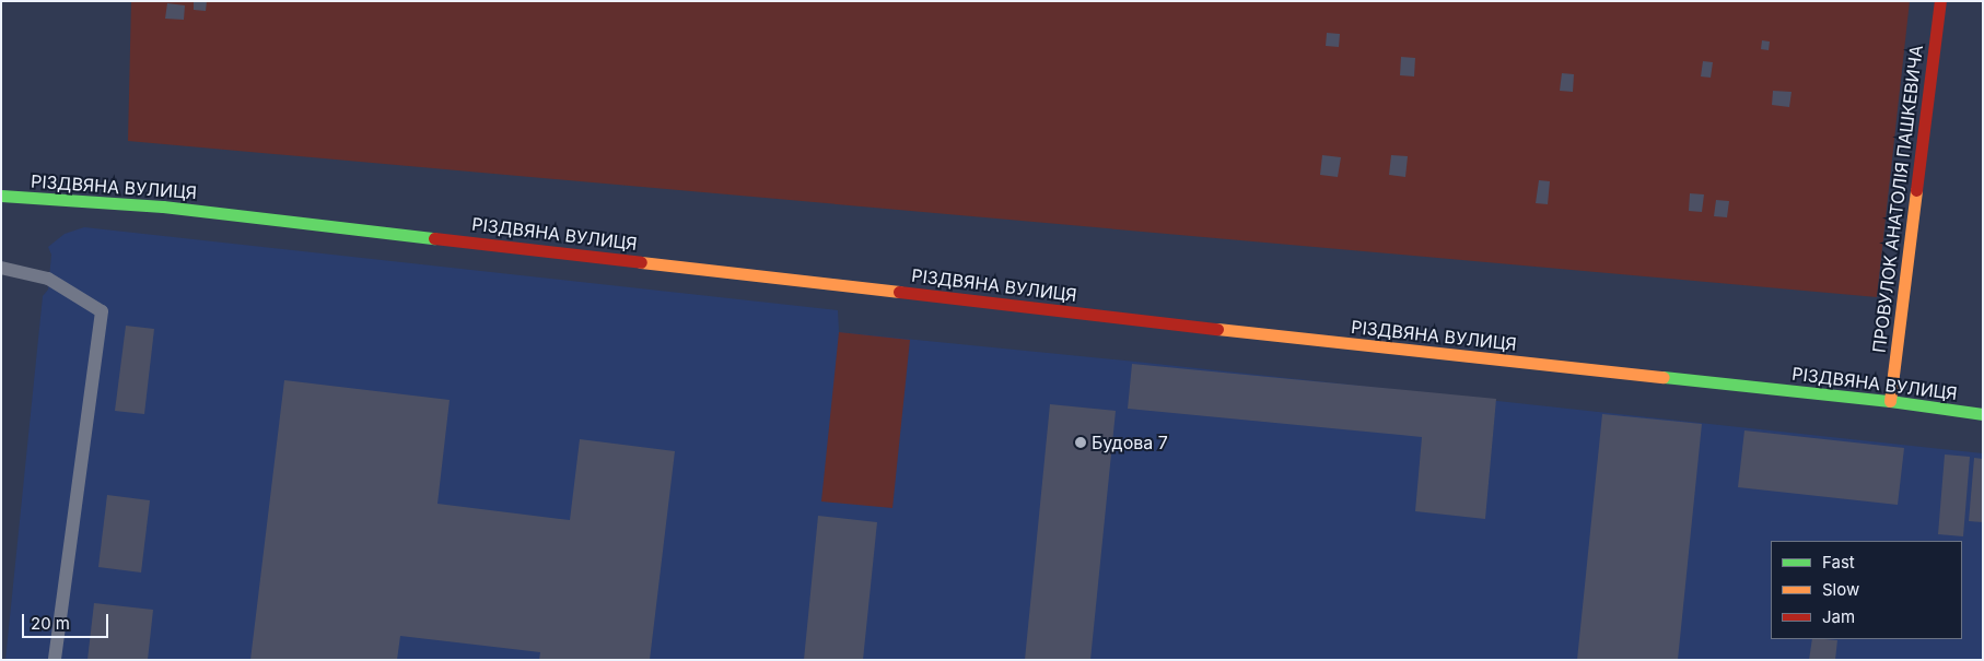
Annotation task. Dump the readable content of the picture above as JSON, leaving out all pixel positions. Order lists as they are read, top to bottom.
{
  "streets": {
    "street": ["РІЗДВЯНА ВУЛИЦЯ", "ПРОВУЛОК АНАТОЛІЯ ПАШКЕВИЧА"]
  },
  "crossings": [
    ["РІЗДВЯНА ВУЛИЦЯ", "ПРОВУЛОК АНАТОЛІЯ ПАШКЕВИЧА"]
  ],
  "places": ["Будова 7"],
  "legend": ["Fast", "Slow", "Jam"],
  "scale_bar": "20 m"
}
